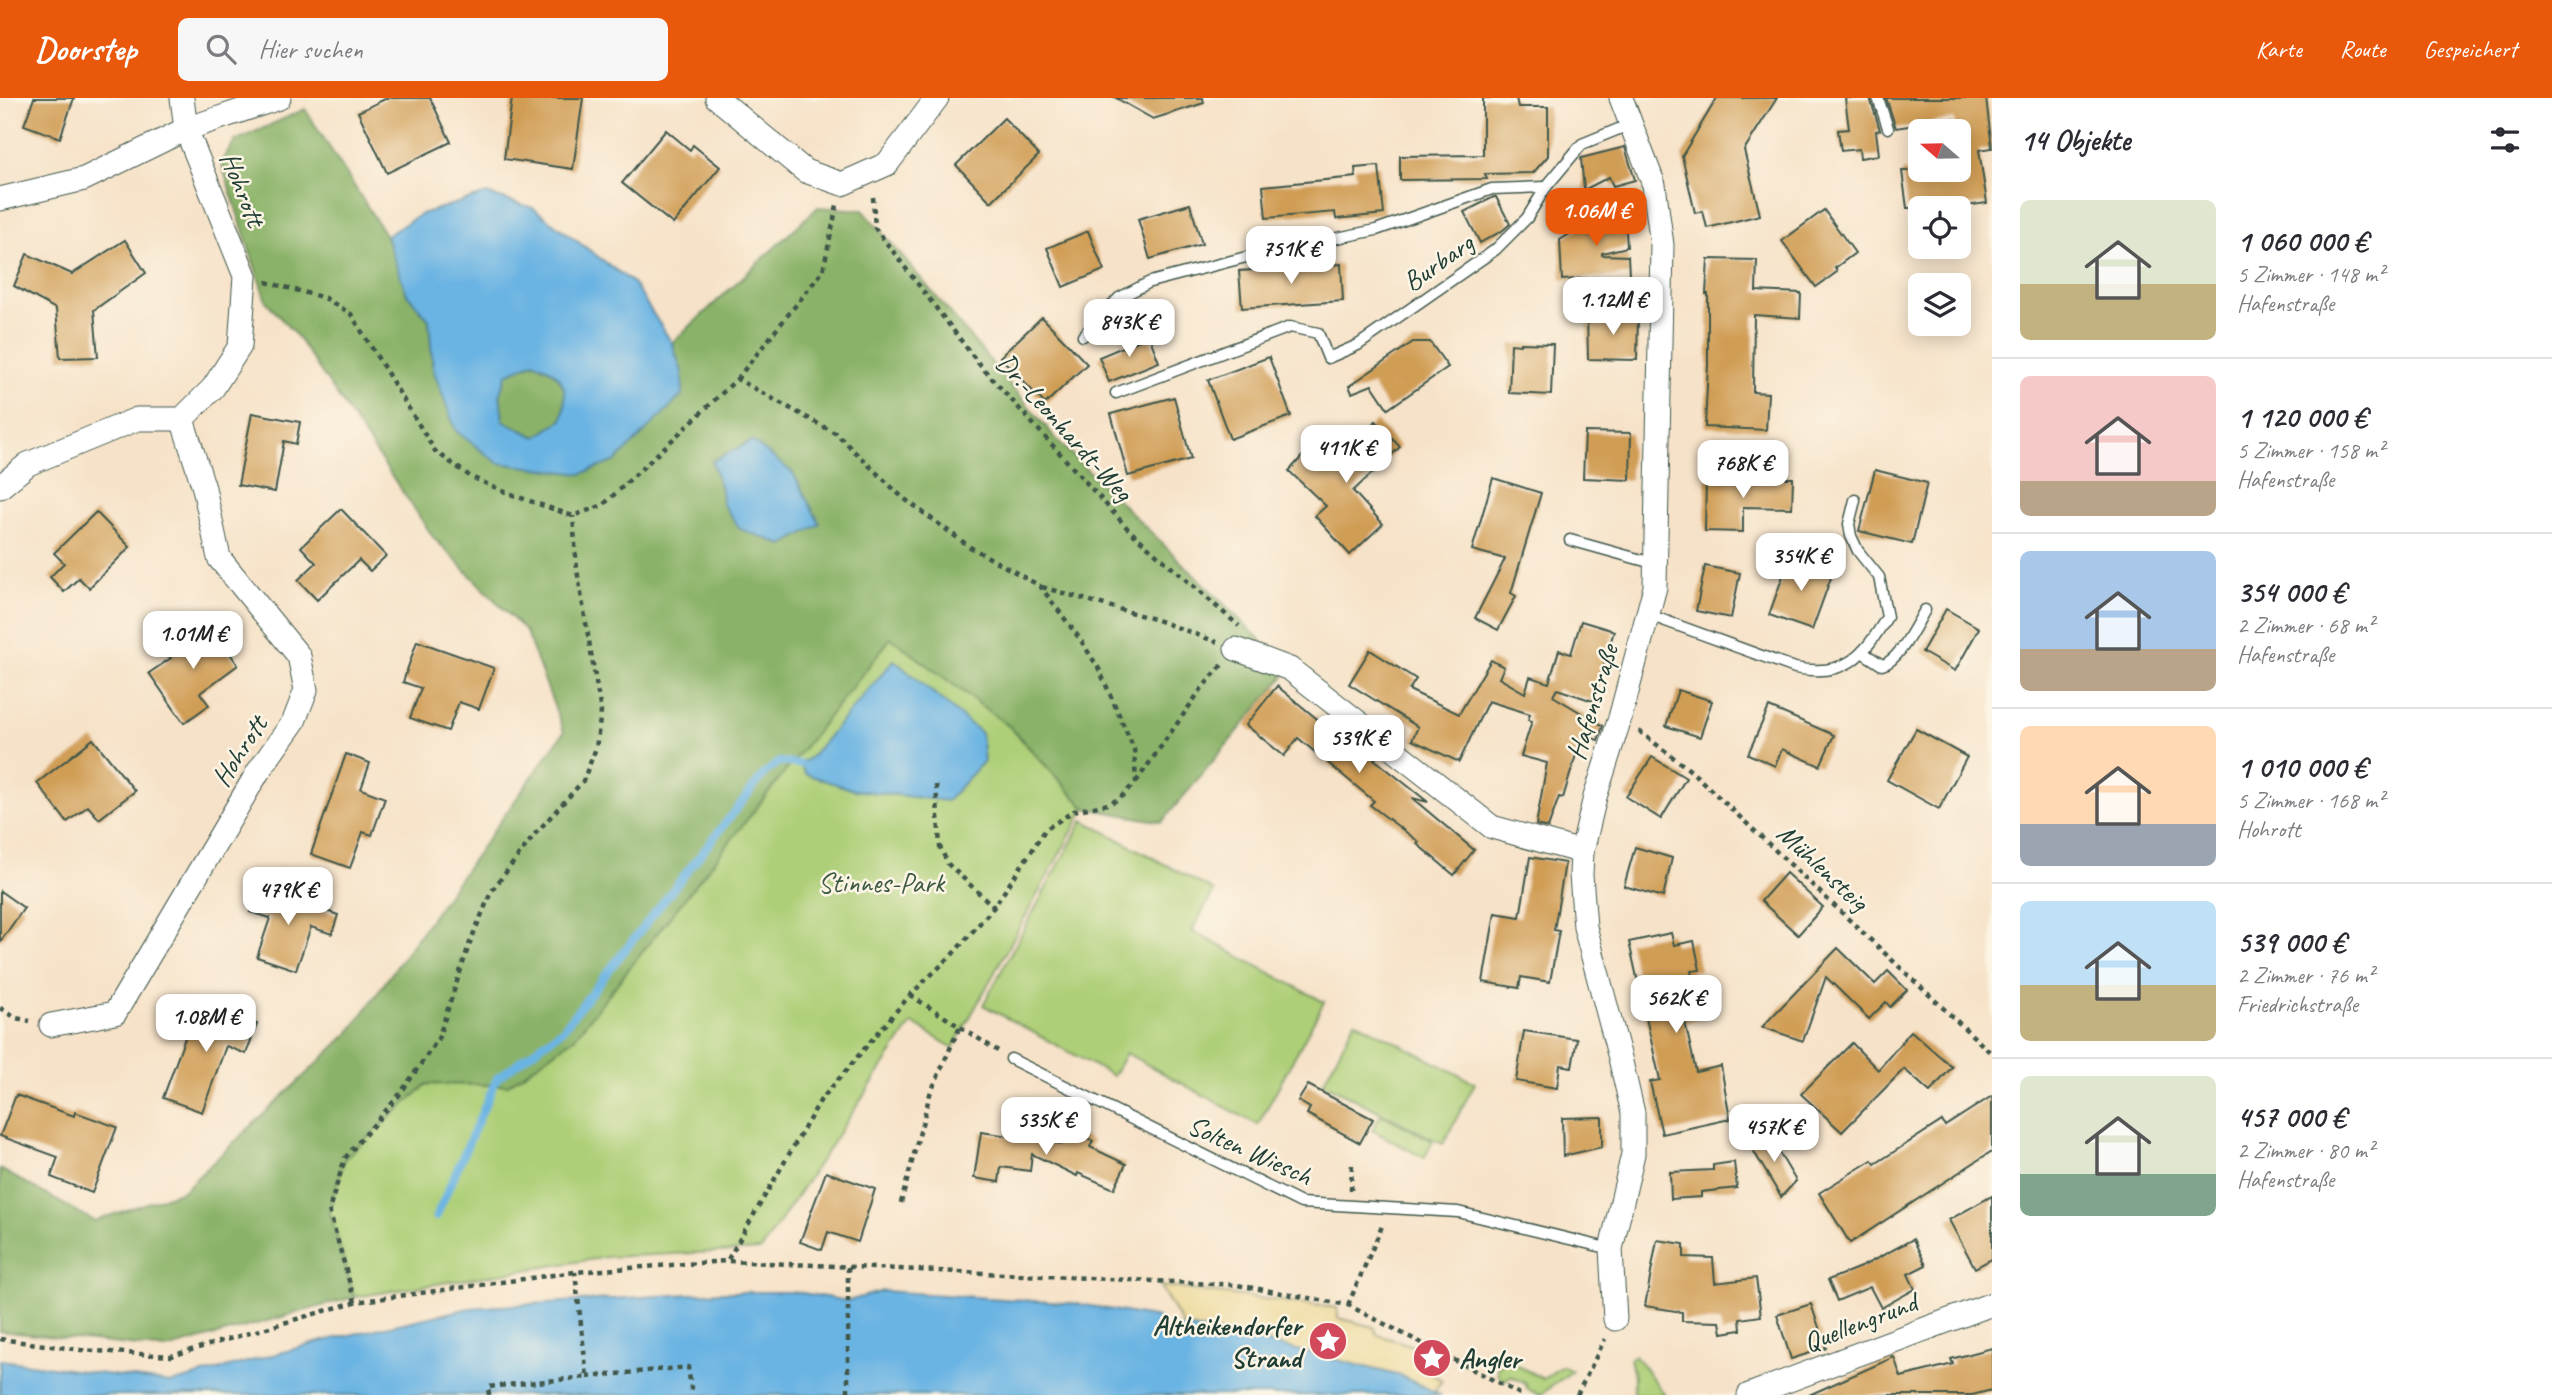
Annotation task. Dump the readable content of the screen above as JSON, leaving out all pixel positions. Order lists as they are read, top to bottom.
{
  "streets": {
    "street": ["Hohrott", "Hafenstraße", "Quellengrund"],
    "lane": ["Burbarg", "Solten Wiesch"],
    "path": ["Dr.-Leonhardt-Weg", "Mühlensteig"]
  },
  "crossings": [
    ["Burbarg", "Hafenstraße"],
    ["Hafenstraße", "Mühlensteig"],
    ["Hafenstraße", "Solten Wiesch"]
  ],
  "parks": ["Stinnes-Park"],
  "places": {
    "place": ["Altheikendorfer Strand", "Angler"]
  },
  "north": "left",
  "page": {
    "header": "Doorstep",
    "search": "Hier suchen",
    "nav": ["Karte", "Route", "Gespeichert"],
    "heading": "14 Objekte",
    "list": [
      {
        "name": "1 060 000 €",
        "note": "5 Zimmer · 148 m² · Hafenstraße"
      },
      {
        "name": "1 120 000 €",
        "note": "5 Zimmer · 158 m² · Hafenstraße"
      },
      {
        "name": "354 000 €",
        "note": "2 Zimmer · 68 m² · Hafenstraße"
      },
      {
        "name": "1 010 000 €",
        "note": "5 Zimmer · 168 m² · Hohrott"
      },
      {
        "name": "539 000 €",
        "note": "2 Zimmer · 76 m² · Friedrichstraße"
      },
      {
        "name": "457 000 €",
        "note": "2 Zimmer · 80 m² · Hafenstraße"
      }
    ],
    "price": [
      "1.06M €",
      "751K €",
      "1.12M €",
      "843K €",
      "411K €",
      "768K €",
      "354K €",
      "1.01M €",
      "539K €",
      "479K €",
      "562K €",
      "1.08M €",
      "535K €",
      "457K €"
    ]
  }
}
